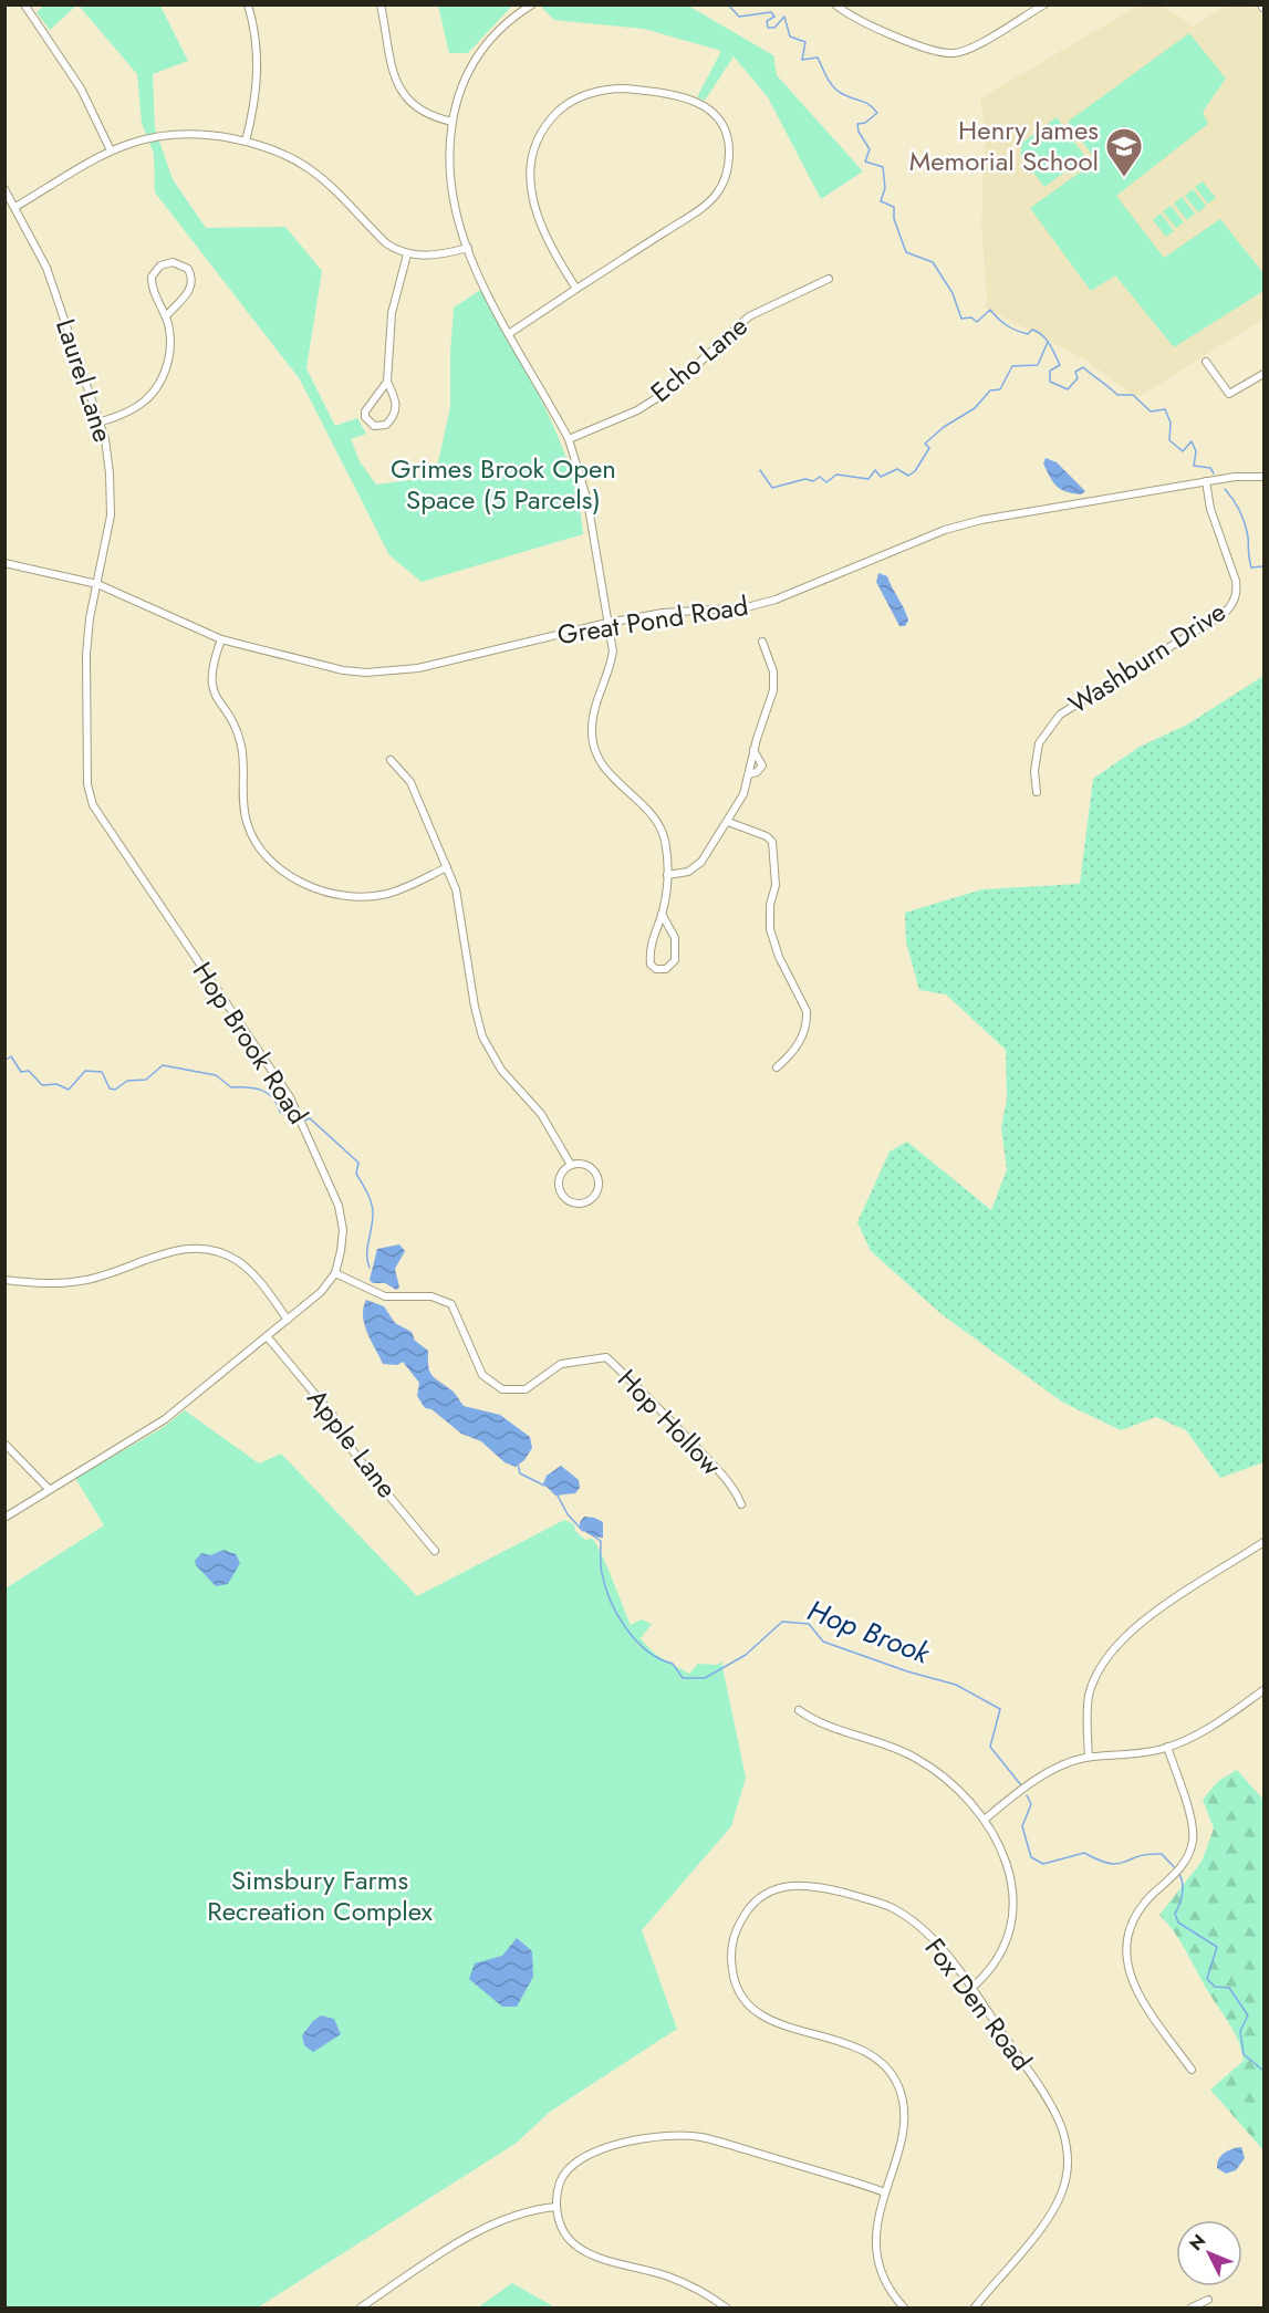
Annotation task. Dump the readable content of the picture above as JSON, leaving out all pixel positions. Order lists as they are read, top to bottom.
{
  "streets": {
    "street": [
      "Echo Lane",
      "Laurel Lane",
      "Great Pond Road",
      "Washburn Drive",
      "Hop Brook Road",
      "Hop Hollow",
      "Apple Lane",
      "Fox Den Road"
    ]
  },
  "crossings": [
    ["Laurel Lane", "Great Pond Road"],
    ["Laurel Lane", "Hop Brook Road"],
    ["Great Pond Road", "Washburn Drive"],
    ["Great Pond Road", "Hop Brook Road"],
    ["Hop Brook Road", "Hop Hollow"],
    ["Hop Brook Road", "Apple Lane"]
  ],
  "water": ["Hop Brook"],
  "parks": ["Grimes Brook Open Space (5 Parcels)", "Simsbury Farms Recreation Complex"],
  "places": {
    "school or university": ["Henry James Memorial School"]
  },
  "north": "top left"
}
